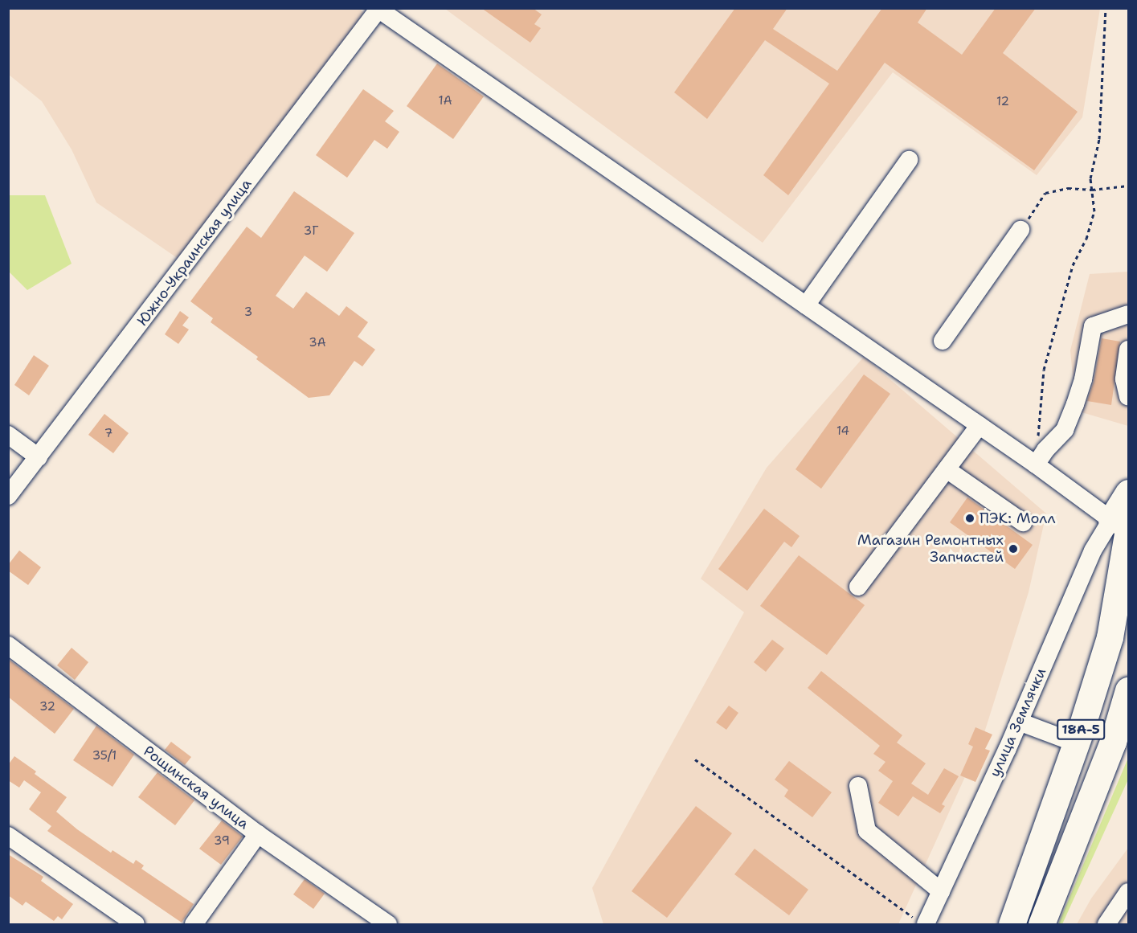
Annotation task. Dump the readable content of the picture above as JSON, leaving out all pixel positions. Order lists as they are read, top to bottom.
{
  "streets": {
    "highway": ["18А-5"],
    "street": ["Южно-Украинская улица", "улица Землячки", "Рощинская улица"]
  },
  "crossings": [
    ["улица Землячки", "18А-5"]
  ],
  "places": ["ПЭК: Молл", "Магазин Ремонтных Запчастей"],
  "house_numbers": [
    "1А",
    "12",
    "3Г",
    "3",
    "3А",
    "14",
    "7",
    "32",
    "35/1",
    "39"
  ]
}
